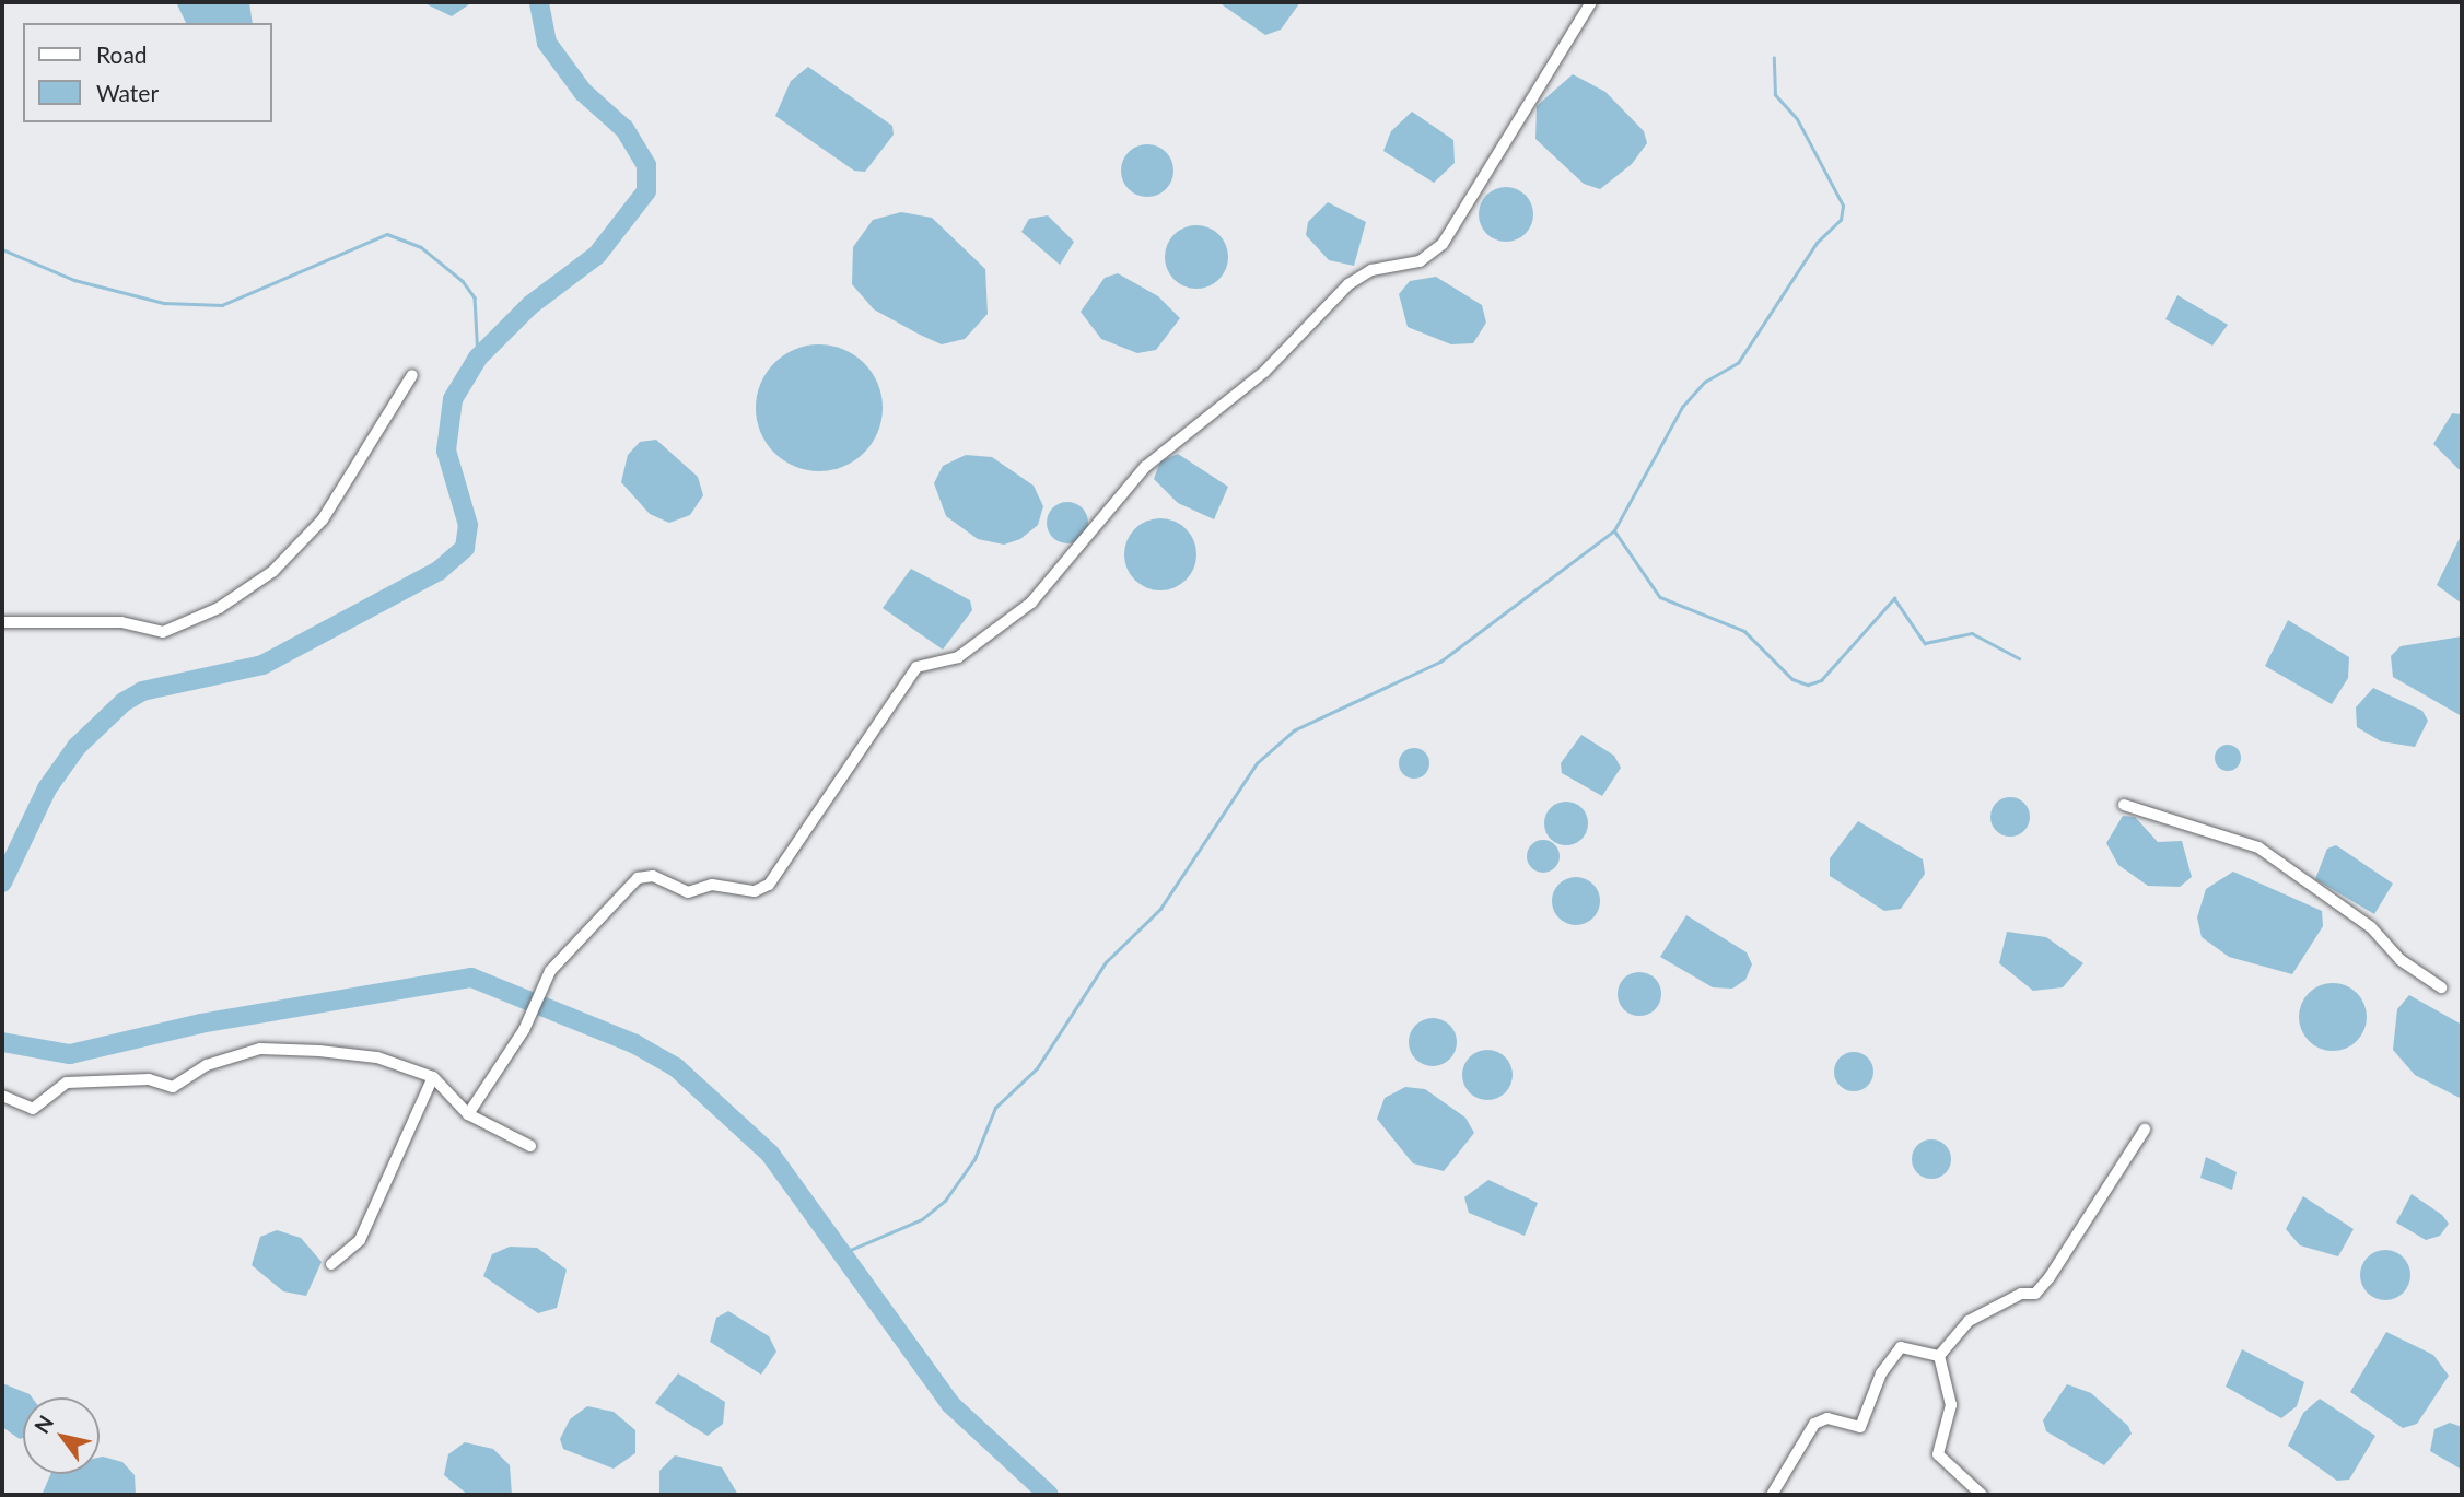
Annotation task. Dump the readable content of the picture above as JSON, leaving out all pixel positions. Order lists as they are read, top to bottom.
{
  "legend": ["Road", "Water"],
  "north": "top left"
}
